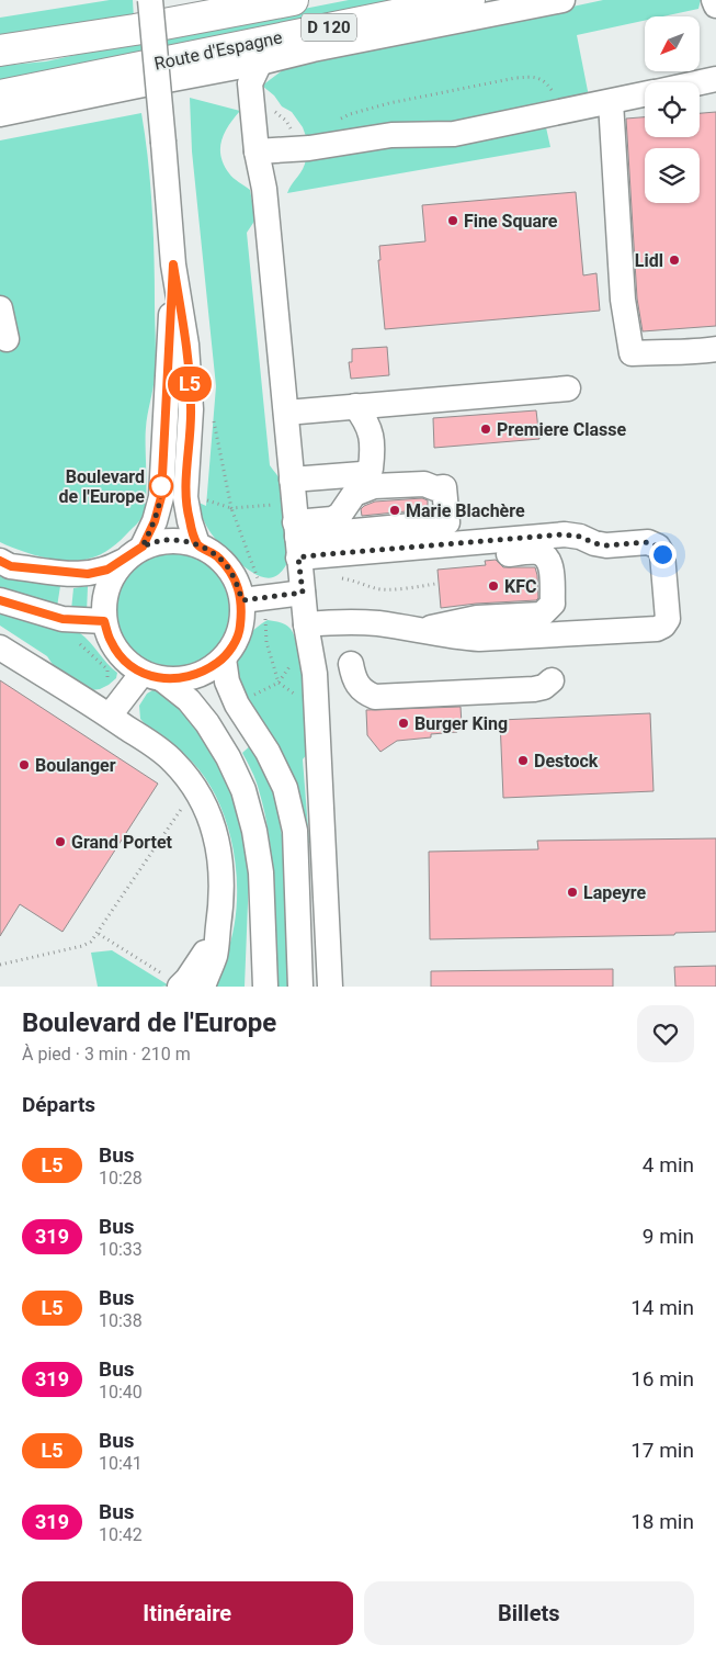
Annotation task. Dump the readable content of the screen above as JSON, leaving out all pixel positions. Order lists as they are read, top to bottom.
{
  "streets": {
    "main road": ["D 120", "Route d'Espagne"]
  },
  "places": [
    "Fine Square",
    "Lidl",
    "Premiere Classe",
    "Boulevard de l'Europe",
    "Marie Blachère",
    "KFC",
    "Burger King",
    "Destock",
    "Boulanger",
    "Grand Portet",
    "Lapeyre"
  ],
  "lines": ["bus line L5"],
  "north": "bottom left",
  "page": {
    "on_map": "L5",
    "heading": [
      ["Boulevard de l'Europe", "À pied · 3 min · 210 m"],
      "Départs"
    ],
    "list": [
      {
        "mark": "L5",
        "name": "Bus",
        "note": "10:28",
        "value": "4 min"
      },
      {
        "mark": "319",
        "name": "Bus",
        "note": "10:33",
        "value": "9 min"
      },
      {
        "mark": "L5",
        "name": "Bus",
        "note": "10:38",
        "value": "14 min"
      },
      {
        "mark": "319",
        "name": "Bus",
        "note": "10:40",
        "value": "16 min"
      },
      {
        "mark": "L5",
        "name": "Bus",
        "note": "10:41",
        "value": "17 min"
      },
      {
        "mark": "319",
        "name": "Bus",
        "note": "10:42",
        "value": "18 min"
      }
    ],
    "buttons": ["Itinéraire", "Billets"]
  }
}
